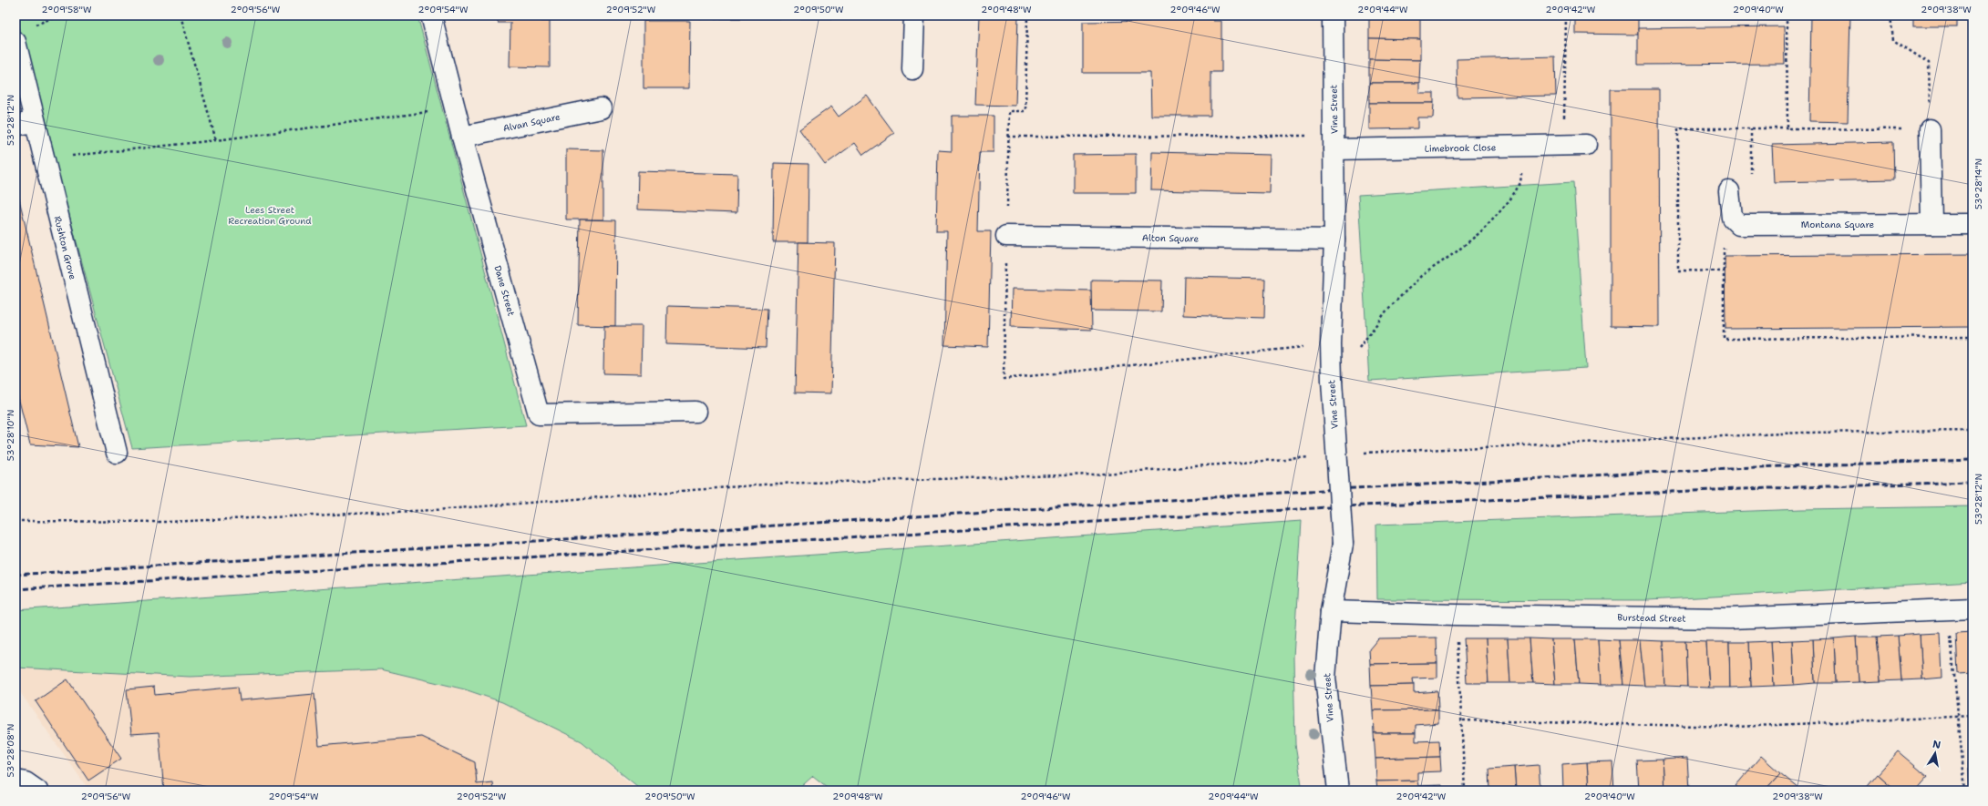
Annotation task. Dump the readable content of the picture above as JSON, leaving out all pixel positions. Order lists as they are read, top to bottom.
{
  "streets": {
    "street": [
      "Vine Street",
      "Alvan Square",
      "Limebrook Close",
      "Montana Square",
      "Alton Square",
      "Rushton Grove",
      "Dane Street",
      "Burstead Street"
    ]
  },
  "crossings": [
    ["Vine Street", "Limebrook Close"],
    ["Vine Street", "Alton Square"],
    ["Vine Street", "Burstead Street"],
    ["Alvan Square", "Dane Street"]
  ],
  "parks": ["Lees Street Recreation Ground"],
  "north": "top",
  "coordinates": [
    "2°09'58\"W",
    "2°09'56\"W",
    "2°09'54\"W",
    "2°09'52\"W",
    "2°09'50\"W",
    "2°09'48\"W",
    "2°09'46\"W",
    "2°09'44\"W",
    "2°09'42\"W",
    "2°09'40\"W",
    "2°09'38\"W",
    "53°28'12\"N",
    "53°28'14\"N",
    "53°28'10\"N",
    "53°28'08\"N"
  ]
}
